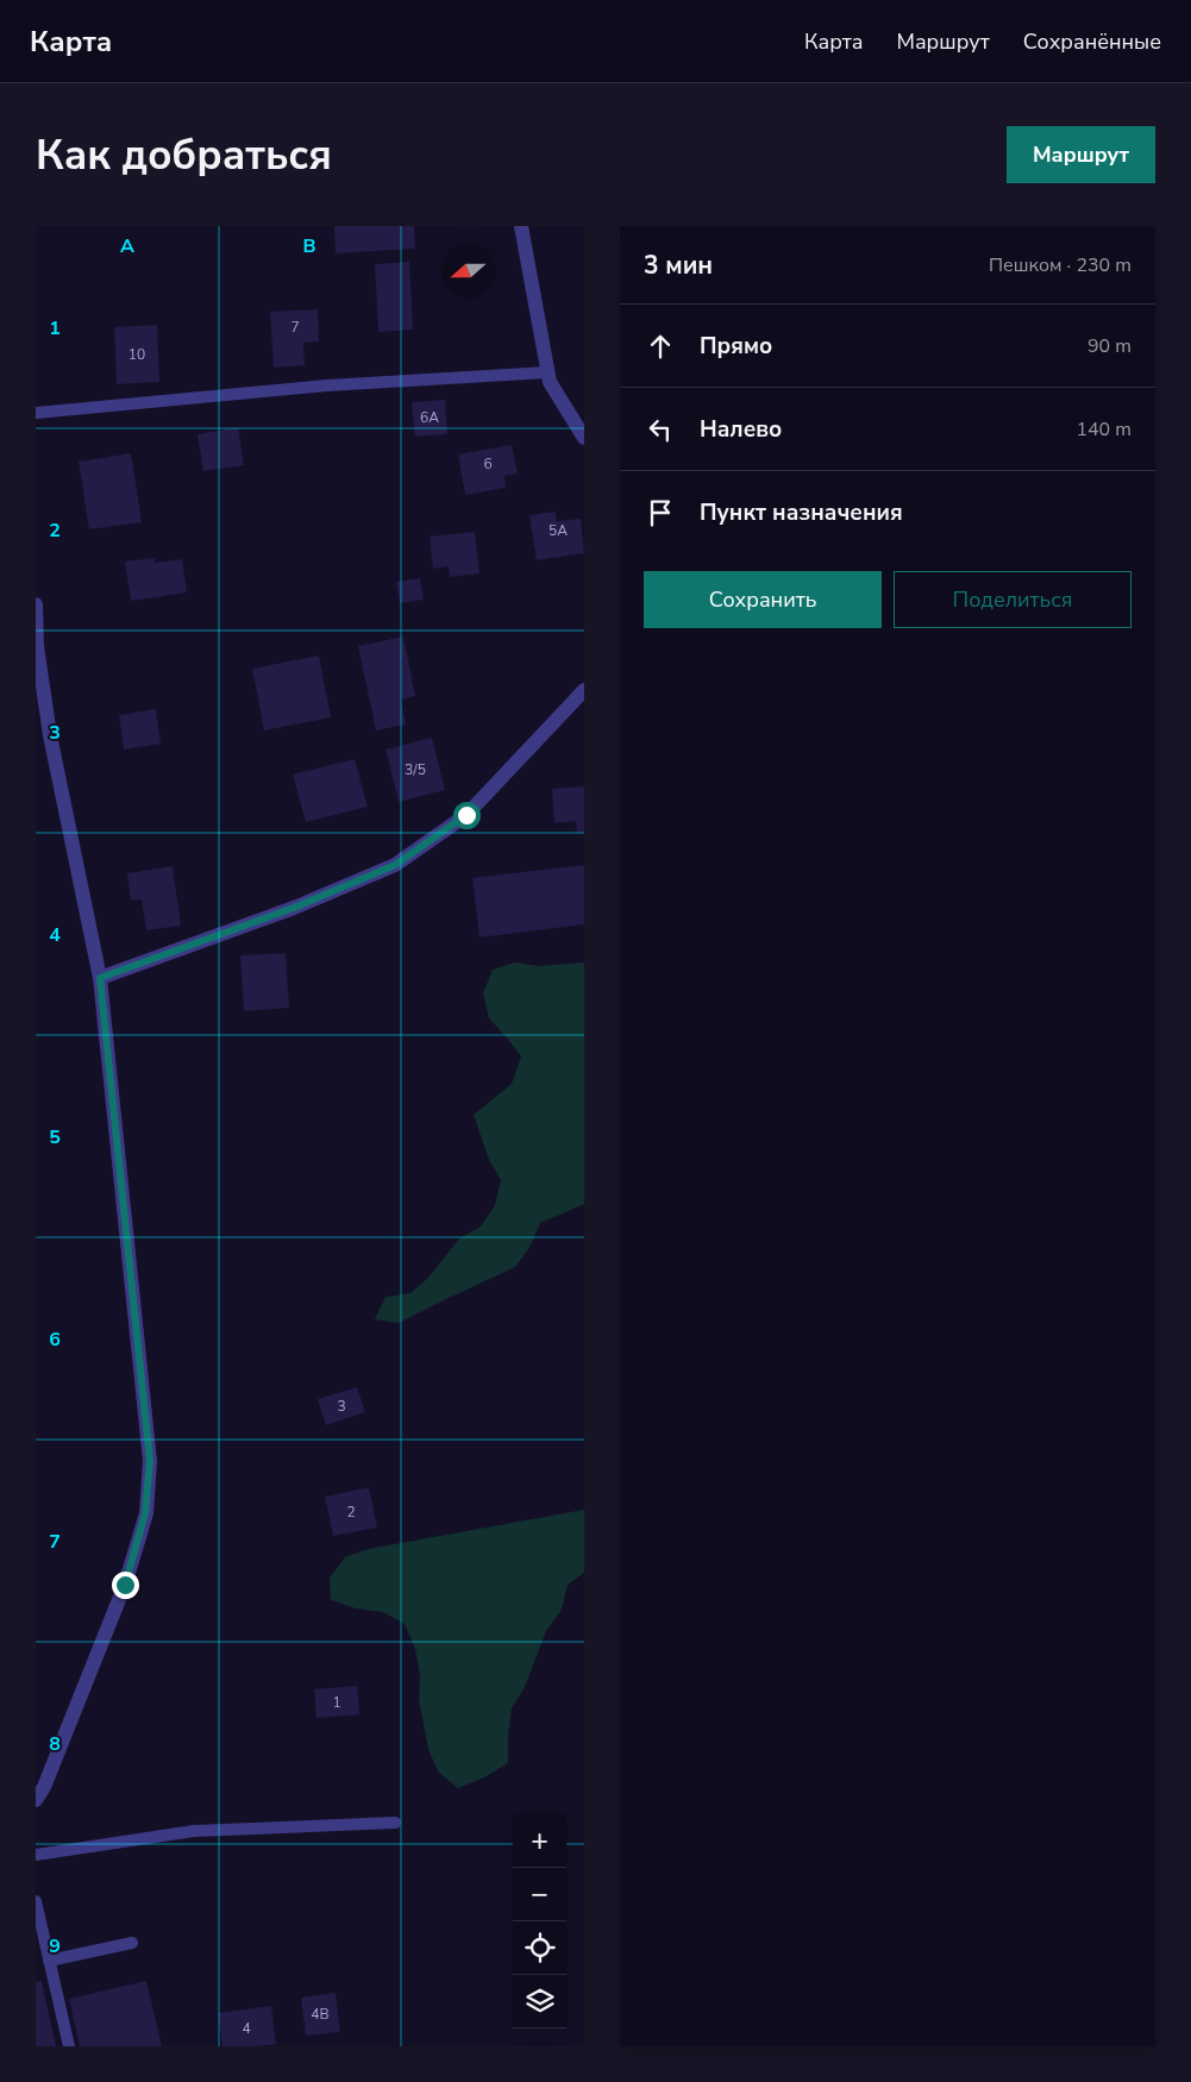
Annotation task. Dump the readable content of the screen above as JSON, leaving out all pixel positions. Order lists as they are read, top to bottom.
{
  "house_numbers": [
    "7",
    "10",
    "6А",
    "6",
    "5А",
    "3/5",
    "3",
    "2",
    "1",
    "4В",
    "4"
  ],
  "north": "left",
  "page": {
    "header": "Карта",
    "nav": ["Карта", "Маршрут", "Сохранённые"],
    "buttons": [
      "Маршрут",
      ["Сохранить", "Поделиться"]
    ],
    "title": "Как добраться",
    "heading": ["3 мин", "Пешком · 230 m"],
    "list": [
      ["Прямо", "90 m"],
      ["Налево", "140 m"],
      "Пункт назначения"
    ],
    "map_buttons": ["+", "−"]
  },
  "grid": {
    "columns": ["A", "B"],
    "rows": [
      "1",
      "2",
      "3",
      "4",
      "5",
      "6",
      "7",
      "8",
      "9"
    ]
  }
}
